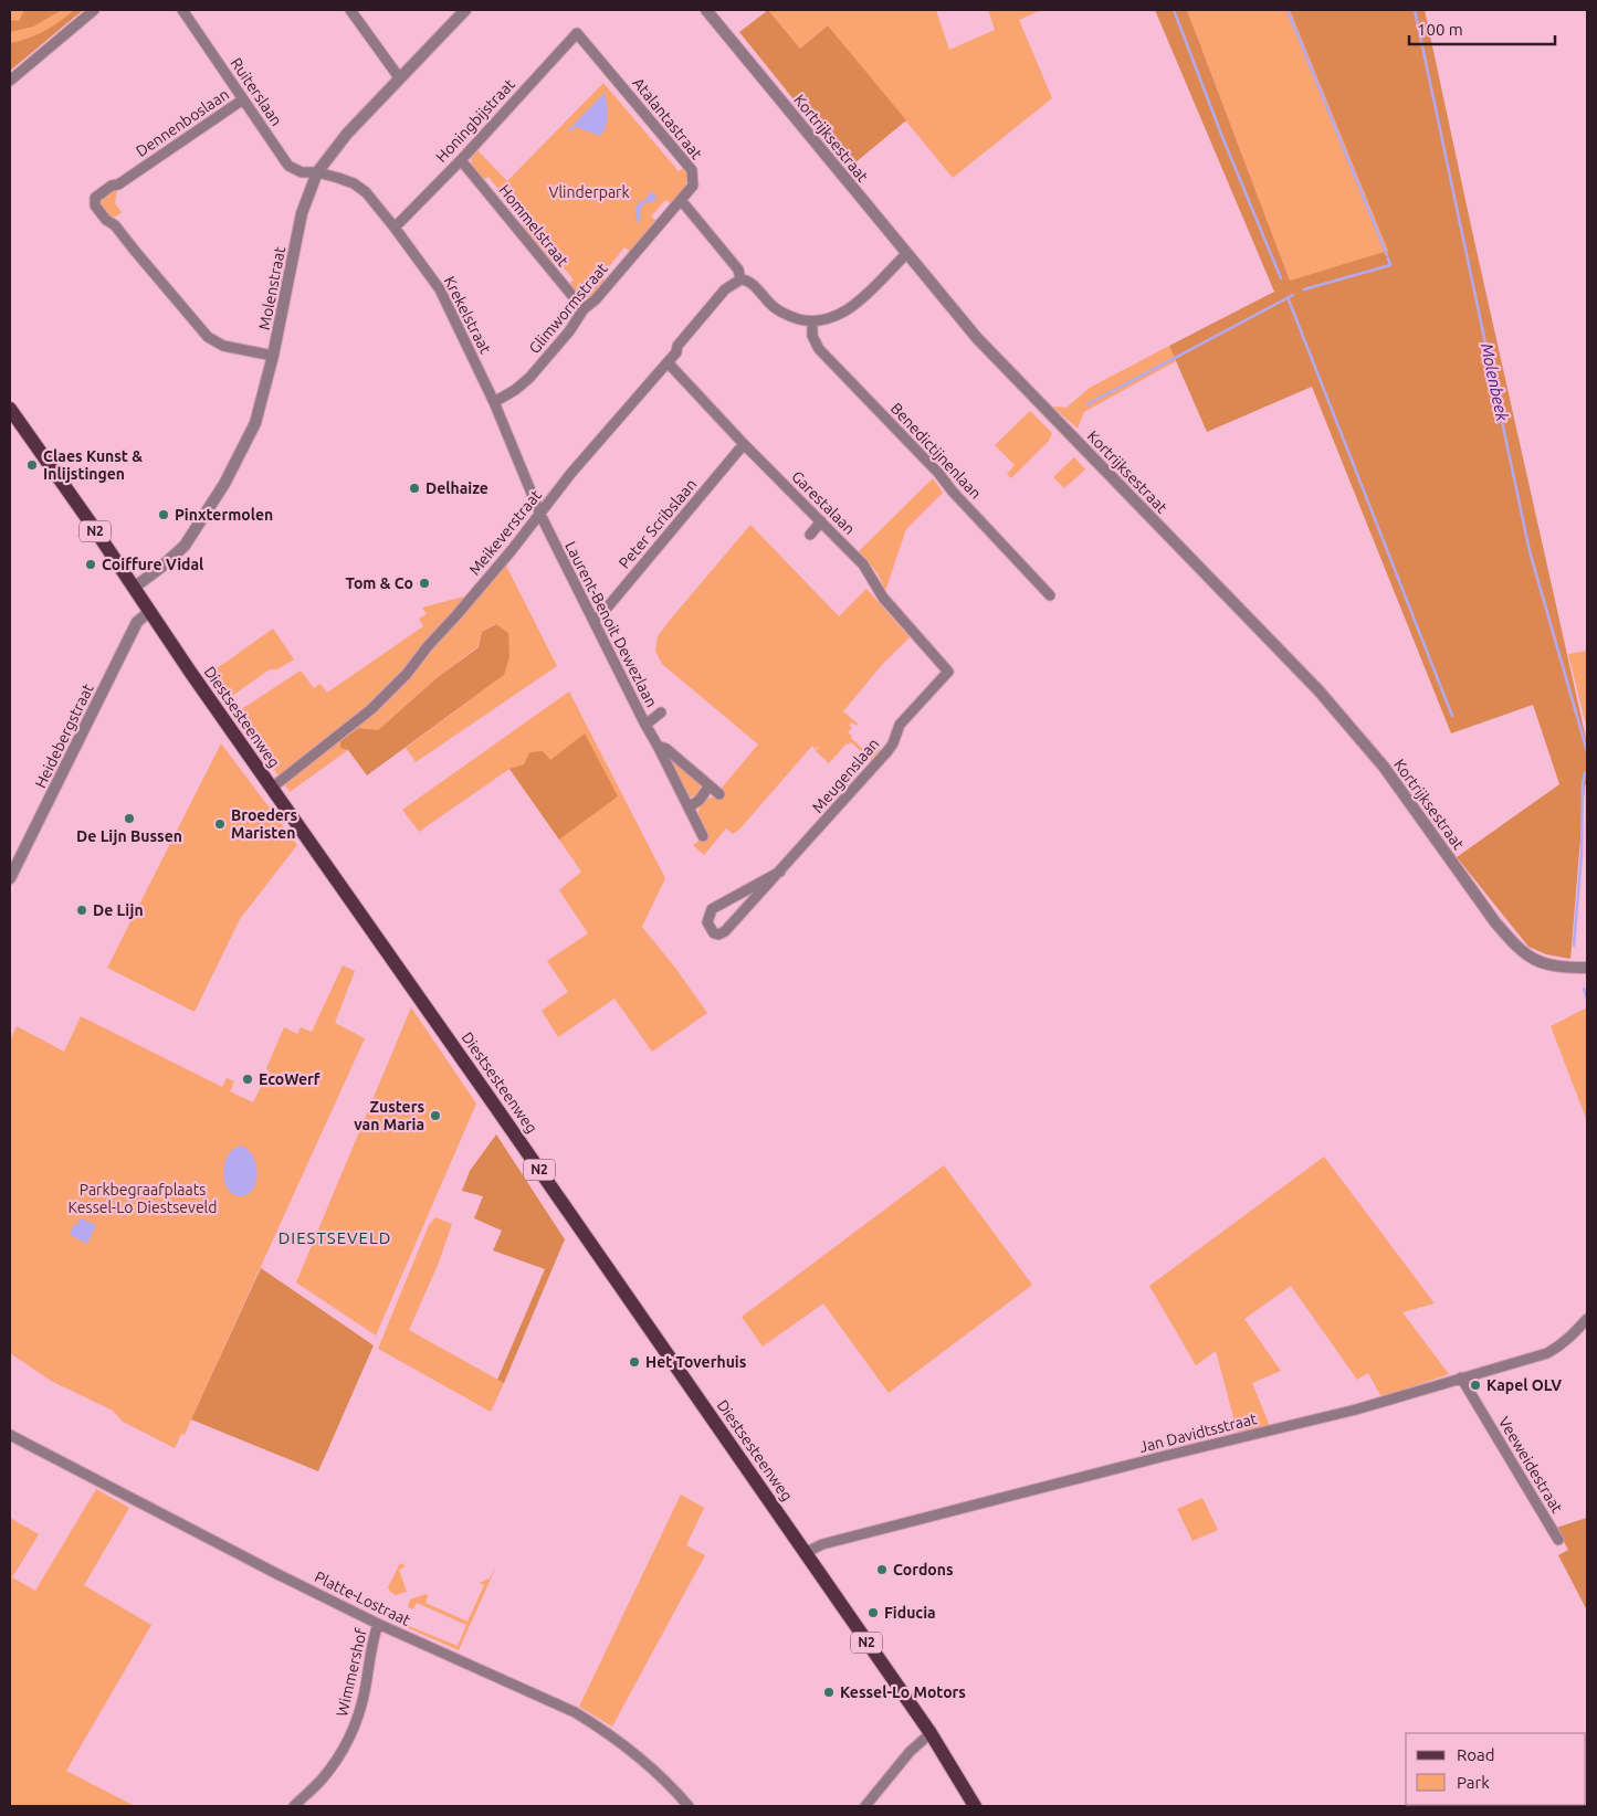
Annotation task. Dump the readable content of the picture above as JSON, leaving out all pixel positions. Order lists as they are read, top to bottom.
{
  "streets": {
    "main road": ["N2", "Diestsesteenweg"],
    "street": [
      "Ruiterslaan",
      "Atalantastraat",
      "Honingbijstraat",
      "Dennenboslaan",
      "Kortrijksestraat",
      "Hommelstraat",
      "Molenstraat",
      "Glimwormstraat",
      "Krekelstraat",
      "Benedictijnenlaan",
      "Garestalaan",
      "Peter Scribslaan",
      "Meikeverstraat",
      "Laurent-Benoit Dewezlaan",
      "Heidebergstraat",
      "Meugenslaan",
      "Jan Davidtsstraat",
      "Veeweidestraat",
      "Platte-Lostraat",
      "Wimmershof"
    ]
  },
  "crossings": [
    ["Ruiterslaan", "Dennenboslaan"],
    ["Ruiterslaan", "Molenstraat"],
    ["Ruiterslaan", "Krekelstraat"],
    ["Atalantastraat", "Honingbijstraat"],
    ["Atalantastraat", "Glimwormstraat"],
    ["Honingbijstraat", "Hommelstraat"],
    ["Honingbijstraat", "Krekelstraat"],
    ["Dennenboslaan", "Molenstraat"],
    ["Hommelstraat", "Glimwormstraat"],
    ["Molenstraat", "Krekelstraat"],
    ["Molenstraat", "Diestsesteenweg"],
    ["Glimwormstraat", "Krekelstraat"],
    ["Krekelstraat", "Meikeverstraat"],
    ["Krekelstraat", "Laurent-Benoit Dewezlaan"],
    ["Garestalaan", "Peter Scribslaan"],
    ["Garestalaan", "Meikeverstraat"],
    ["Garestalaan", "Meugenslaan"],
    ["Peter Scribslaan", "Laurent-Benoit Dewezlaan"],
    ["Meikeverstraat", "Laurent-Benoit Dewezlaan"],
    ["Meikeverstraat", "Diestsesteenweg"],
    ["Diestsesteenweg", "Heidebergstraat"],
    ["Diestsesteenweg", "Jan Davidtsstraat"],
    ["Jan Davidtsstraat", "Veeweidestraat"],
    ["Platte-Lostraat", "Wimmershof"]
  ],
  "districts": ["DIESTSEVELD"],
  "water": ["Molenbeek"],
  "parks": ["Vlinderpark", "Parkbegraafplaats Kessel-Lo Diestseveld"],
  "places": [
    "Claes Kunst & Inlijstingen",
    "Delhaize",
    "Pinxtermolen",
    "Coiffure Vidal",
    "Tom & Co",
    "De Lijn Bussen",
    "Broeders Maristen",
    "De Lijn",
    "EcoWerf",
    "Zusters van Maria",
    "Het Toverhuis",
    "Kapel OLV",
    "Cordons",
    "Fiducia",
    "Kessel-Lo Motors"
  ],
  "legend": ["Road", "Park"],
  "scale_bar": "100 m"
}
